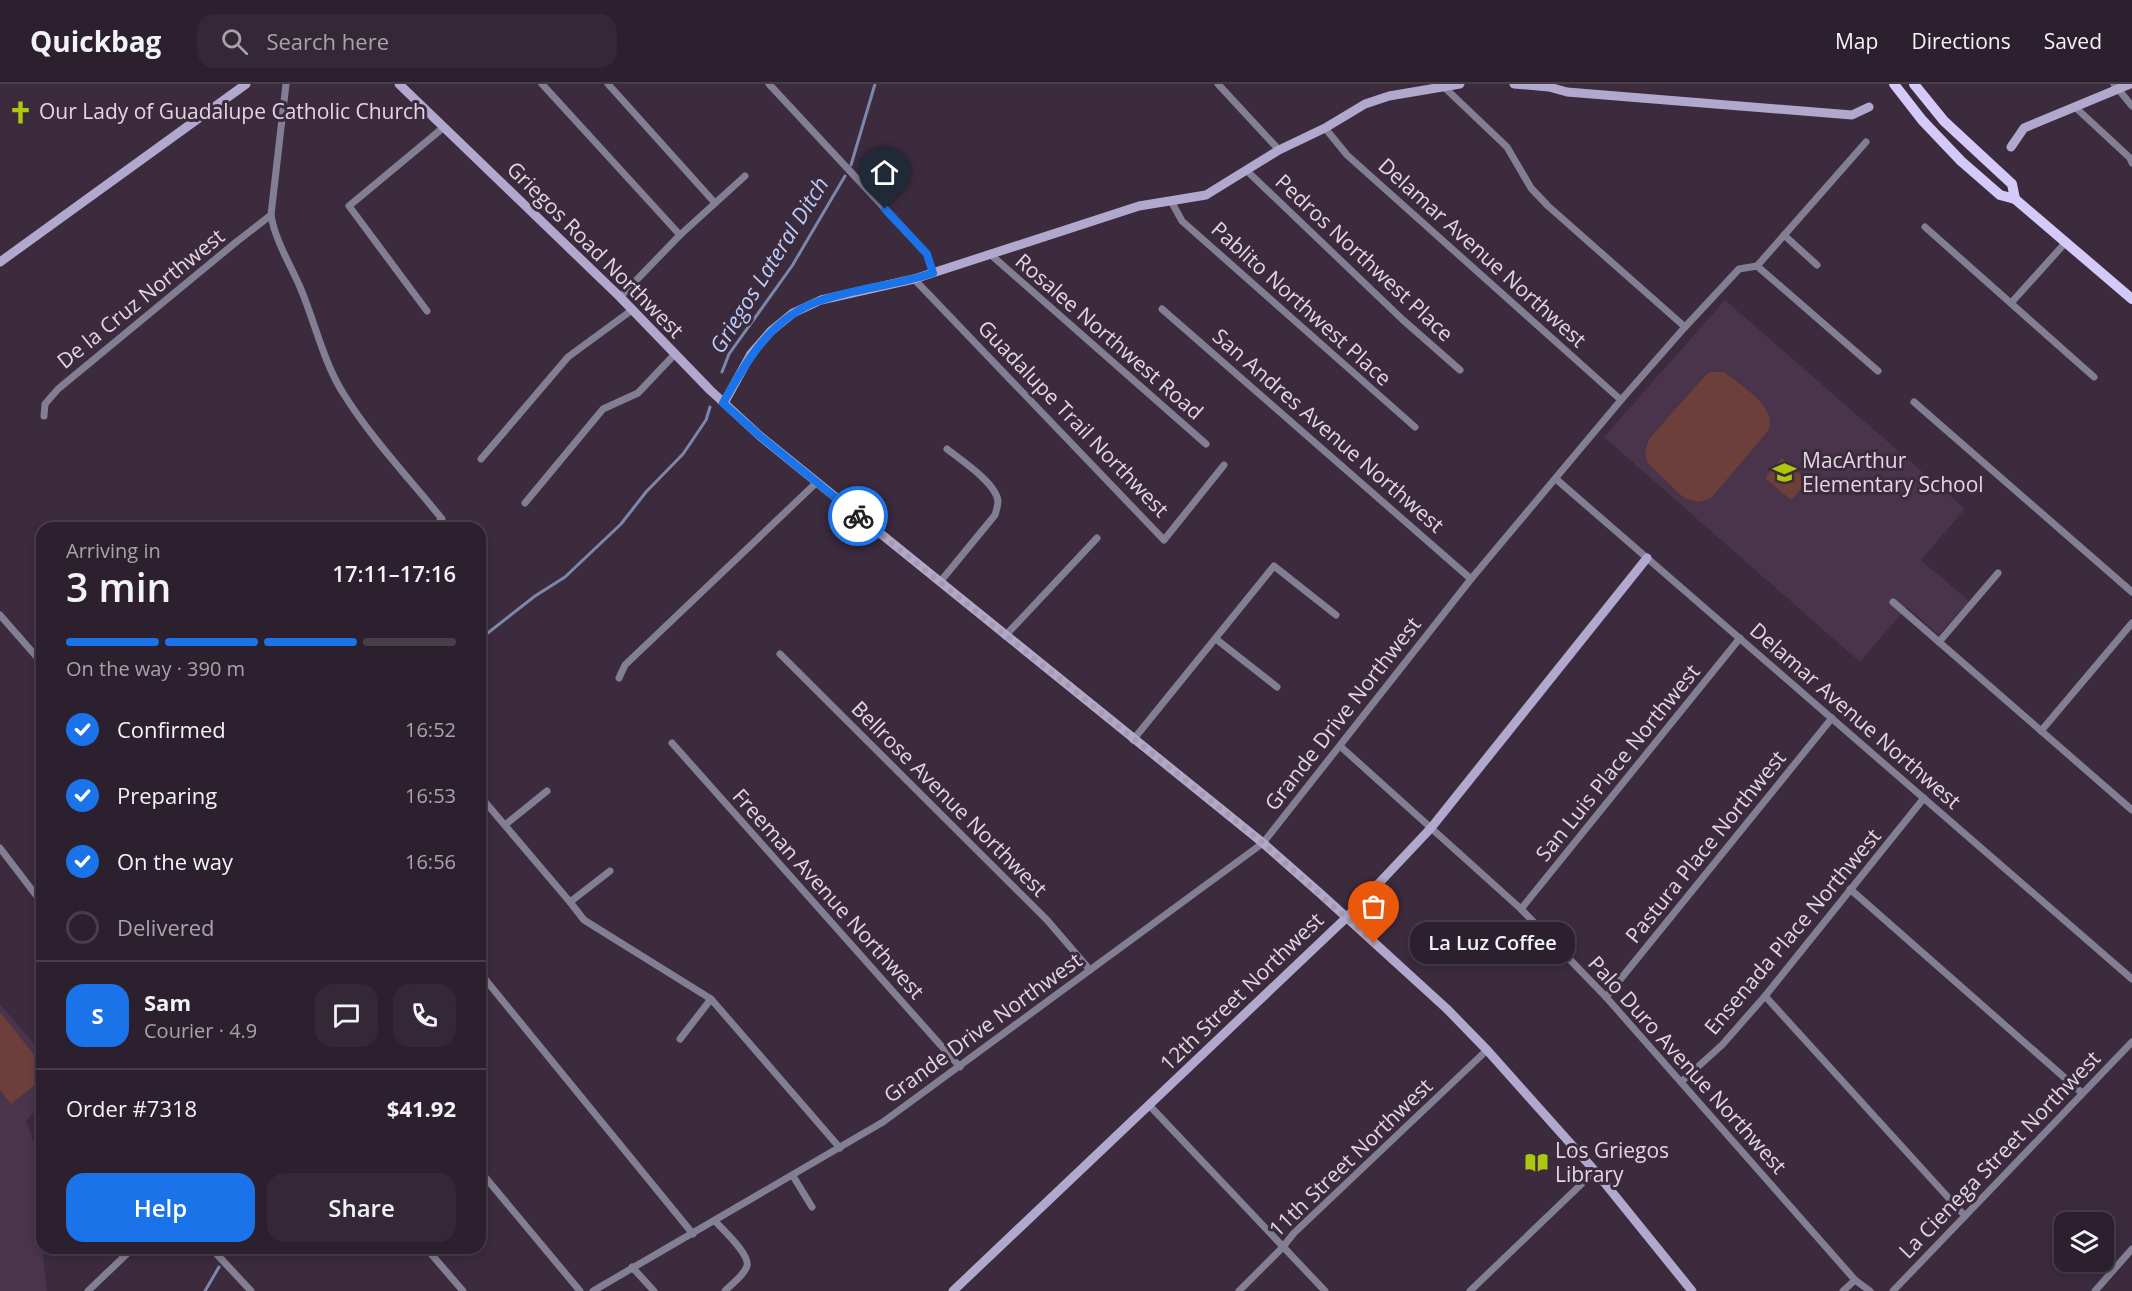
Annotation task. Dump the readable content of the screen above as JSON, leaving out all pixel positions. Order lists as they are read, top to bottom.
{
  "streets": {
    "street": [
      "Griegos Road Northwest",
      "Delamar Avenue Northwest",
      "Pedros Northwest Place",
      "De la Cruz Northwest",
      "Pablito Northwest Place",
      "Rosalee Northwest Road",
      "Guadalupe Trail Northwest",
      "San Andres Avenue Northwest",
      "Grande Drive Northwest",
      "San Luis Place Northwest",
      "Bellrose Avenue Northwest",
      "Pastura Place Northwest",
      "Freeman Avenue Northwest",
      "Ensenada Place Northwest",
      "12th Street Northwest",
      "Palo Duro Avenue Northwest",
      "La Cienega Street Northwest",
      "11th Street Northwest"
    ]
  },
  "crossings": [
    ["Griegos Road Northwest", "Grande Drive Northwest"],
    ["Griegos Road Northwest", "12th Street Northwest"],
    ["Griegos Road Northwest", "11th Street Northwest"],
    ["Delamar Avenue Northwest", "Grande Drive Northwest"],
    ["Delamar Avenue Northwest", "San Luis Place Northwest"],
    ["Delamar Avenue Northwest", "Pastura Place Northwest"],
    ["Delamar Avenue Northwest", "Ensenada Place Northwest"],
    ["Delamar Avenue Northwest", "12th Street Northwest"],
    ["San Andres Avenue Northwest", "Grande Drive Northwest"],
    ["Grande Drive Northwest", "Bellrose Avenue Northwest"],
    ["Grande Drive Northwest", "Freeman Avenue Northwest"],
    ["Grande Drive Northwest", "Palo Duro Avenue Northwest"],
    ["San Luis Place Northwest", "Palo Duro Avenue Northwest"],
    ["Pastura Place Northwest", "Palo Duro Avenue Northwest"],
    ["Ensenada Place Northwest", "Palo Duro Avenue Northwest"],
    ["12th Street Northwest", "Palo Duro Avenue Northwest"]
  ],
  "water": ["Griegos Lateral Ditch"],
  "places": {
    "church": ["Our Lady of Guadalupe Catholic Church"],
    "school or university": ["MacArthur Elementary School"],
    "other": ["La Luz Coffee"],
    "library": ["Los Griegos Library"]
  },
  "page": {
    "header": "Quickbag",
    "search": "Search here",
    "nav": ["Map", "Directions", "Saved"],
    "heading": ["3 min", "Arriving in", "17:11–17:16"],
    "panel": [
      "Sam",
      "Courier · 4.9",
      "Order #7318",
      "$41.92"
    ],
    "bar": "On the way · 390 m",
    "list": [
      ["Confirmed", "16:52"],
      ["Preparing", "16:53"],
      ["On the way", "16:56"],
      "Delivered"
    ],
    "bubble": "La Luz Coffee",
    "round": "S",
    "buttons": ["Help", "Share"]
  }
}
